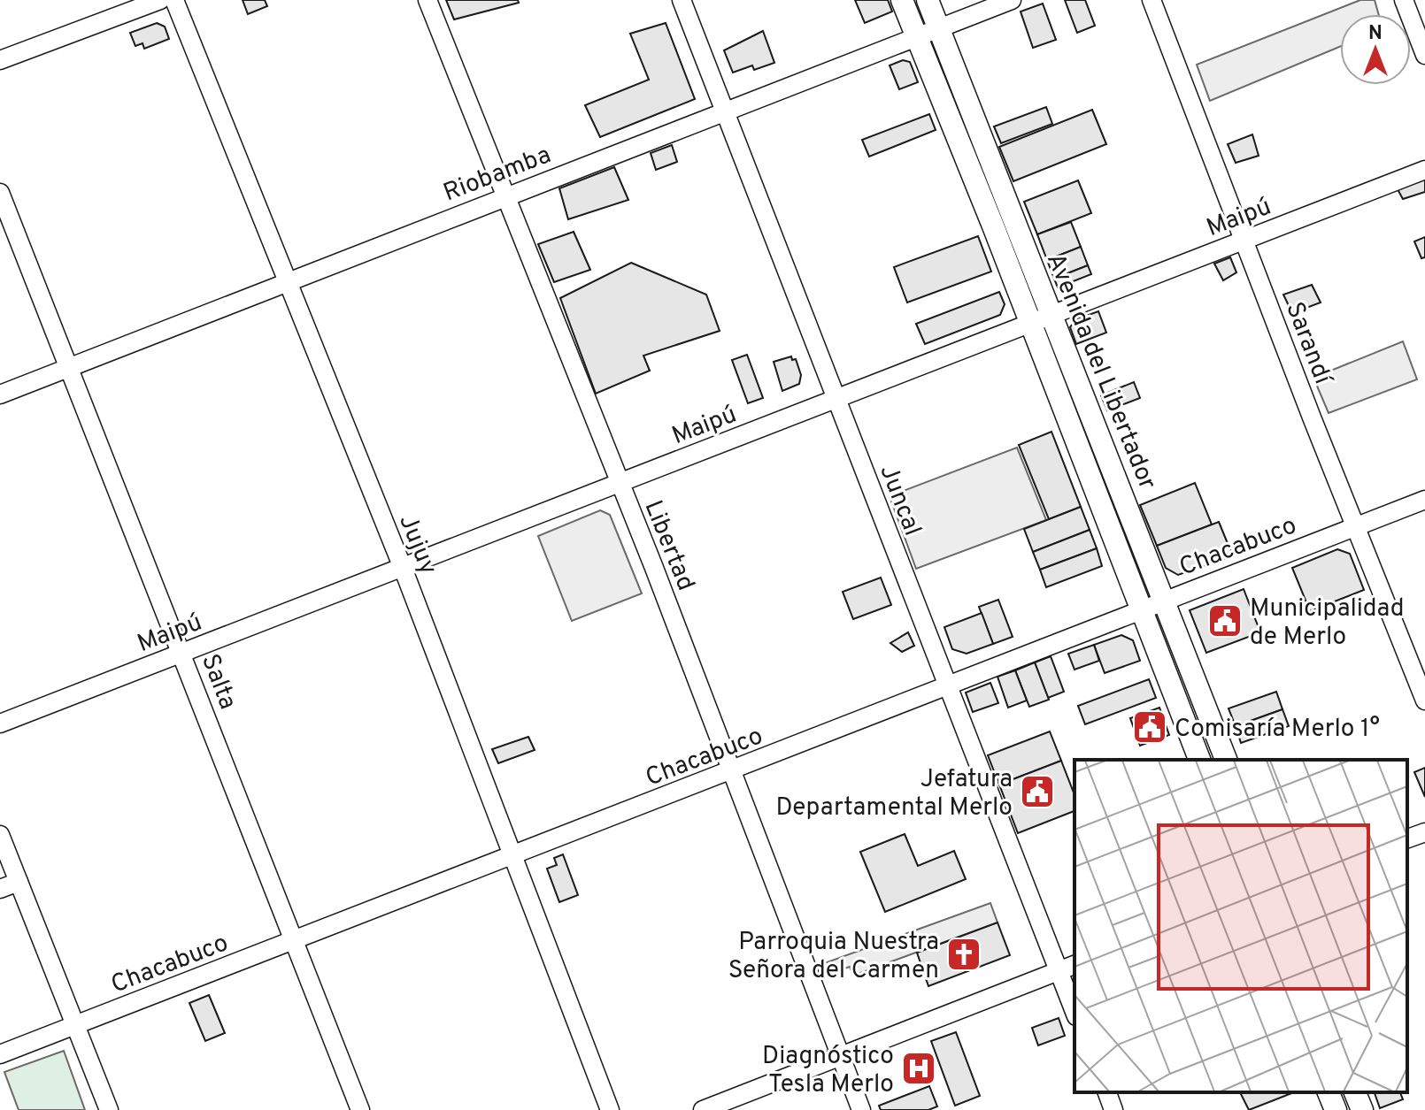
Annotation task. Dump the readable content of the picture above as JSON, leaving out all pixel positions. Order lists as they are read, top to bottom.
{
  "streets": {
    "main road": ["Avenida del Libertador"],
    "street": [
      "Riobamba",
      "Maipú",
      "Sarandí",
      "Juncal",
      "Jujuy",
      "Libertad",
      "Chacabuco",
      "Salta"
    ]
  },
  "crossings": [
    ["Riobamba", "Avenida del Libertador"],
    ["Riobamba", "Juncal"],
    ["Riobamba", "Jujuy"],
    ["Riobamba", "Libertad"],
    ["Riobamba", "Salta"],
    ["Maipú", "Sarandí"],
    ["Maipú", "Avenida del Libertador"],
    ["Maipú", "Juncal"],
    ["Maipú", "Jujuy"],
    ["Maipú", "Libertad"],
    ["Maipú", "Salta"],
    ["Sarandí", "Chacabuco"],
    ["Avenida del Libertador", "Chacabuco"],
    ["Juncal", "Chacabuco"],
    ["Jujuy", "Chacabuco"],
    ["Libertad", "Chacabuco"],
    ["Chacabuco", "Salta"]
  ],
  "places": {
    "public building": ["Municipalidad de Merlo", "Comisaría Merlo 1°", "Jefatura Departamental Merlo"],
    "church": ["Parroquia Nuestra Señora del Carmen"],
    "hospital": ["Diagnóstico Tesla Merlo"]
  },
  "north": "top"
}
